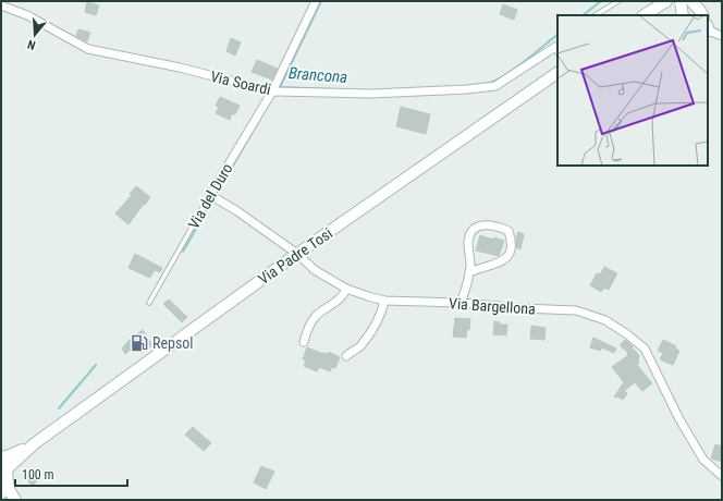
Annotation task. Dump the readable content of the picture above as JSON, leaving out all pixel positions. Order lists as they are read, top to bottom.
{
  "streets": {
    "main road": ["Via Padre Tosi"],
    "street": ["Via Soardi", "Via del Duro", "Via Bargellona"]
  },
  "crossings": [
    ["Via Soardi", "Via del Duro"],
    ["Via del Duro", "Via Bargellona"],
    ["Via Padre Tosi", "Via Bargellona"]
  ],
  "water": ["Brancona"],
  "places": {
    "fuel station": ["Repsol"]
  },
  "scale_bar": "100 m",
  "north": "bottom"
}
